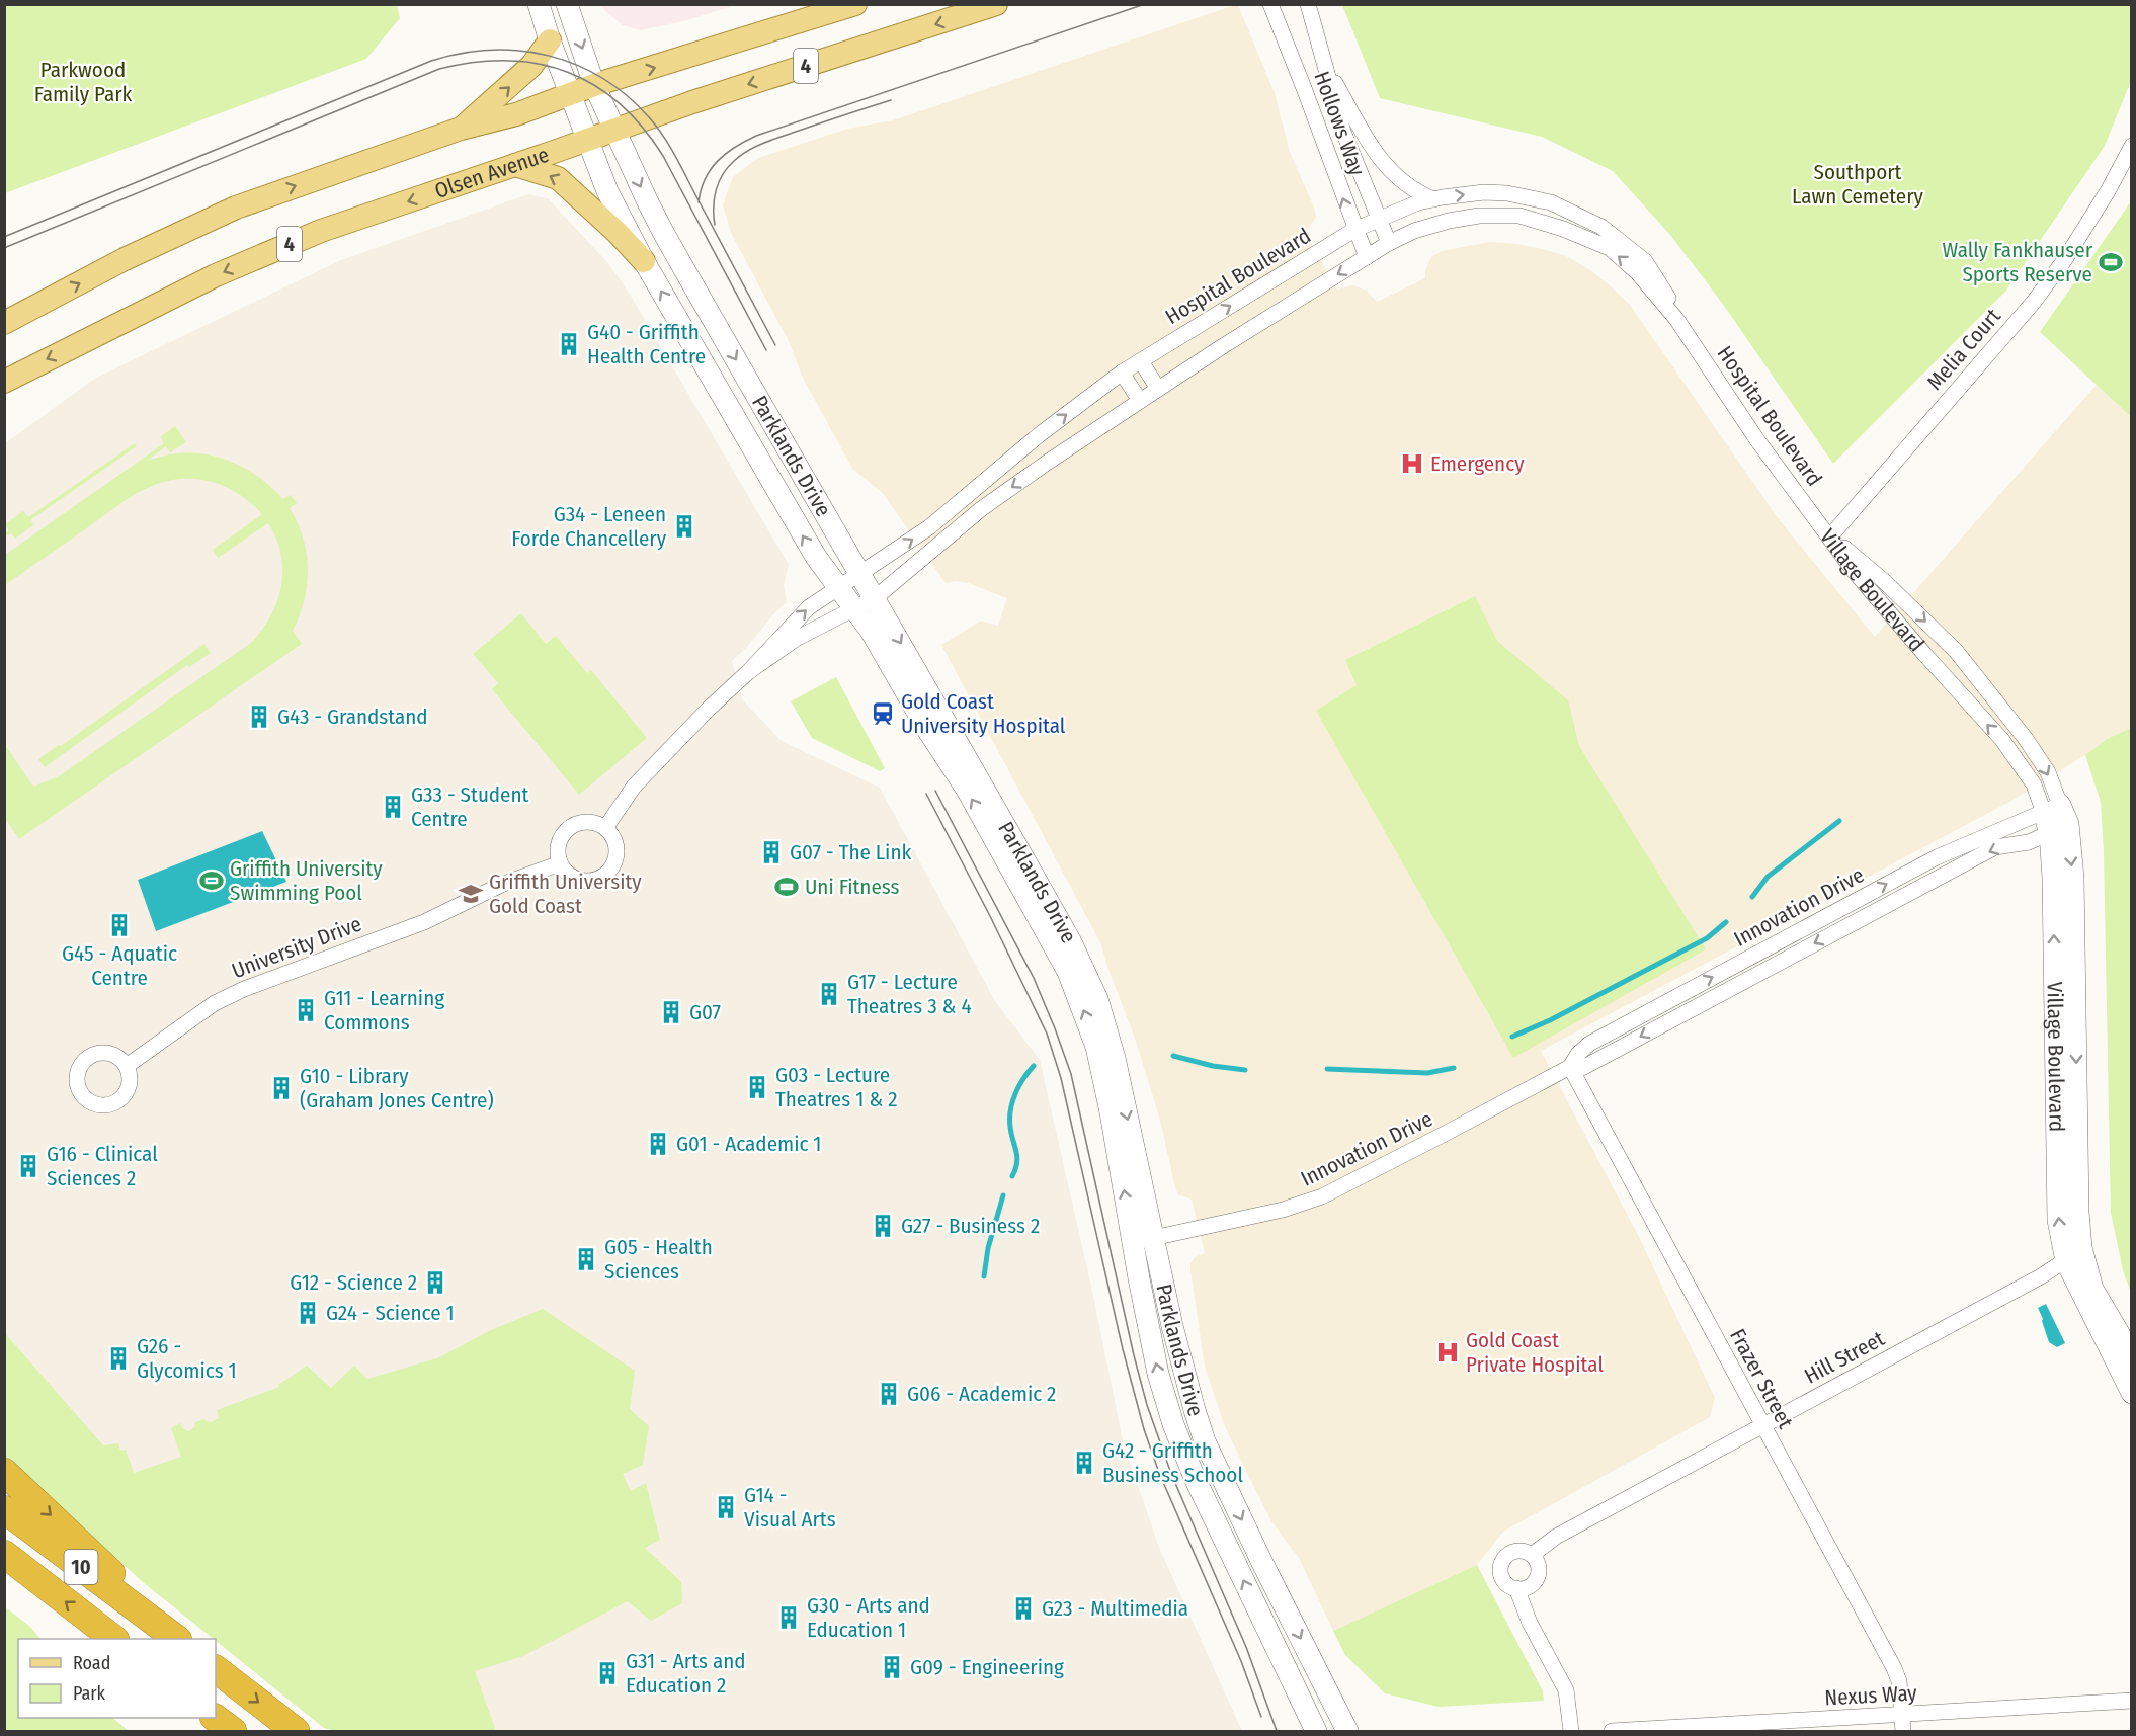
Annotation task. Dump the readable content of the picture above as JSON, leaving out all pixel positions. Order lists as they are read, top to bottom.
{
  "streets": {
    "highway": ["10"],
    "main road": ["4", "Olsen Avenue"],
    "street": [
      "Hollows Way",
      "Hospital Boulevard",
      "Melia Court",
      "Parklands Drive",
      "Village Boulevard",
      "Innovation Drive",
      "University Drive",
      "Hill Street",
      "Frazer Street",
      "Nexus Way"
    ]
  },
  "crossings": [
    ["4", "Parklands Drive"],
    ["Hollows Way", "Hospital Boulevard"],
    ["Olsen Avenue", "Parklands Drive"],
    ["Hospital Boulevard", "Melia Court"],
    ["Hospital Boulevard", "Parklands Drive"],
    ["Hospital Boulevard", "Village Boulevard"],
    ["Melia Court", "Village Boulevard"],
    ["Parklands Drive", "Innovation Drive"],
    ["Village Boulevard", "Innovation Drive"],
    ["Village Boulevard", "Hill Street"],
    ["Innovation Drive", "Frazer Street"],
    ["Hill Street", "Frazer Street"],
    ["Frazer Street", "Nexus Way"]
  ],
  "parks": ["Parkwood Family Park", "Southport Lawn Cemetery"],
  "places": {
    "sports": ["Wally Fankhauser Sports Reserve", "Griffith University Swimming Pool", "Uni Fitness"],
    "building": [
      "G40 - Griffith Health Centre",
      "G34 - Leneen Forde Chancellery",
      "G43 - Grandstand",
      "G33 - Student Centre",
      "G07 - The Link",
      "G45 - Aquatic Centre",
      "G17 - Lecture Theatres 3 & 4",
      "G11 - Learning Commons",
      "G07",
      "G03 - Lecture Theatres 1 & 2",
      "G10 - Library (Graham Jones Centre)",
      "G01 - Academic 1",
      "G16 - Clinical Sciences 2",
      "G27 - Business 2",
      "G05 - Health Sciences",
      "G12 - Science 2",
      "G24 - Science 1",
      "G26 - Glycomics 1",
      "G06 - Academic 2",
      "G42 - Griffith Business School",
      "G14 - Visual Arts",
      "G23 - Multimedia",
      "G30 - Arts and Education 1",
      "G09 - Engineering",
      "G31 - Arts and Education 2"
    ],
    "hospital": ["Emergency", "Gold Coast Private Hospital"],
    "station": ["Gold Coast University Hospital"],
    "school or university": ["Griffith University Gold Coast"]
  },
  "legend": ["Road", "Park"]
}
